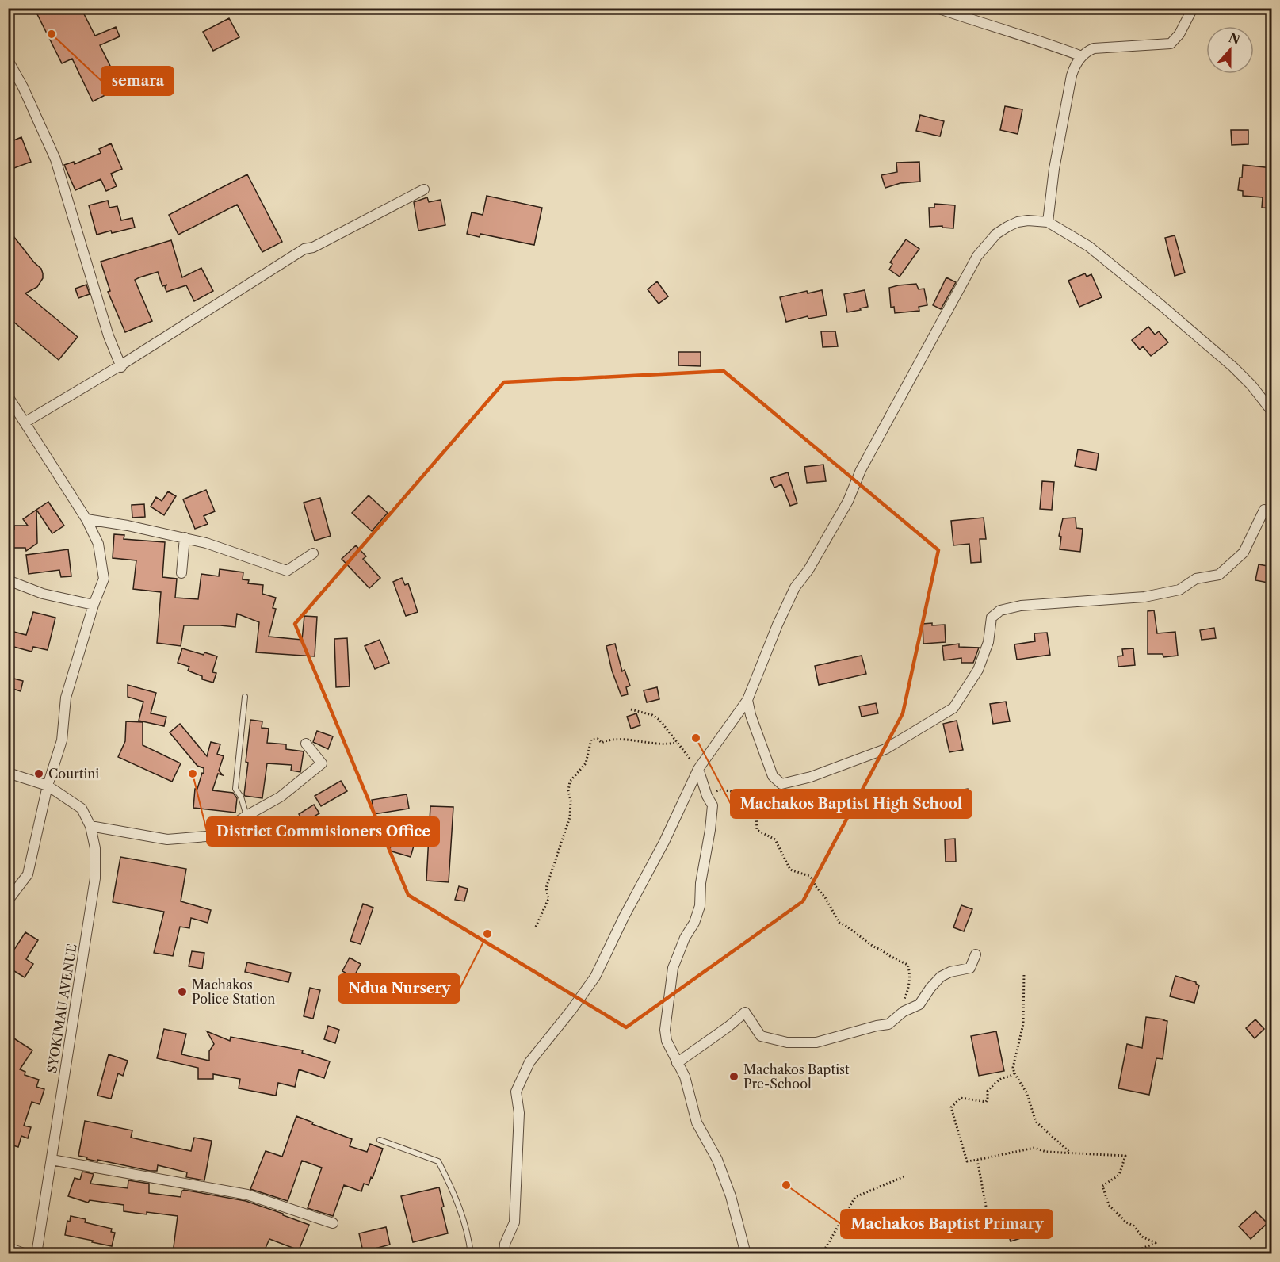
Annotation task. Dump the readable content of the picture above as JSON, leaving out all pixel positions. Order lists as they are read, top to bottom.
{
  "streets": {
    "street": ["SYOKIMAU AVENUE"]
  },
  "places": [
    "semara",
    "Machakos Baptist High School",
    "Courtini",
    "District Commisioners Office",
    "Ndua Nursery",
    "Machakos Police Station",
    "Machakos Baptist Pre-School",
    "Machakos Baptist Primary"
  ],
  "north": "top"
}
